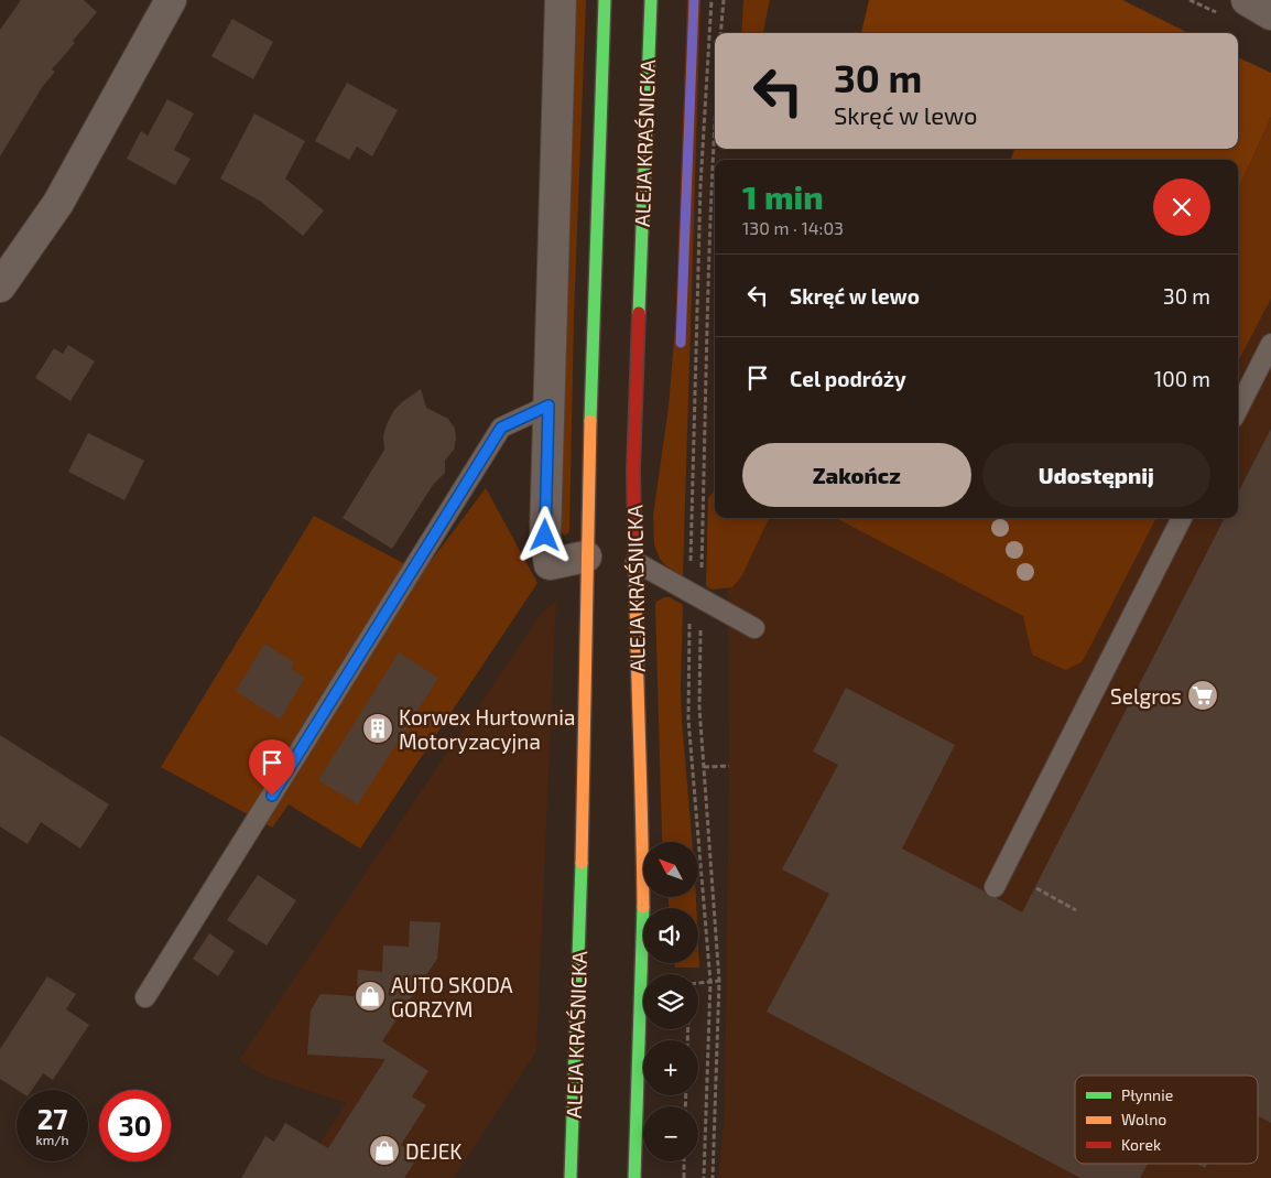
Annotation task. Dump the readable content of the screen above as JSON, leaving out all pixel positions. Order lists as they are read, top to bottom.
{
  "streets": {
    "main road": ["ALEJA KRAŚNICKA"]
  },
  "places": {
    "supermarket": ["Selgros"],
    "building": ["Korwex Hurtownia Motoryzacyjna"],
    "shop": ["AUTO SKODA GORZYM", "DEJEK"]
  },
  "legend": ["Płynnie", "Wolno", "Korek"],
  "north": "top left",
  "page": {
    "turn": ["30 m", "Skręć w lewo"],
    "heading": ["1 min", "130 m · 14:03"],
    "list": [
      {
        "name": "Skręć w lewo",
        "value": "30 m"
      },
      {
        "name": "Cel podróży",
        "value": "100 m"
      }
    ],
    "buttons": ["Zakończ", "Udostępnij"],
    "map_buttons": ["+", "−"],
    "speed": "27 km/h",
    "limit": "30"
  }
}
